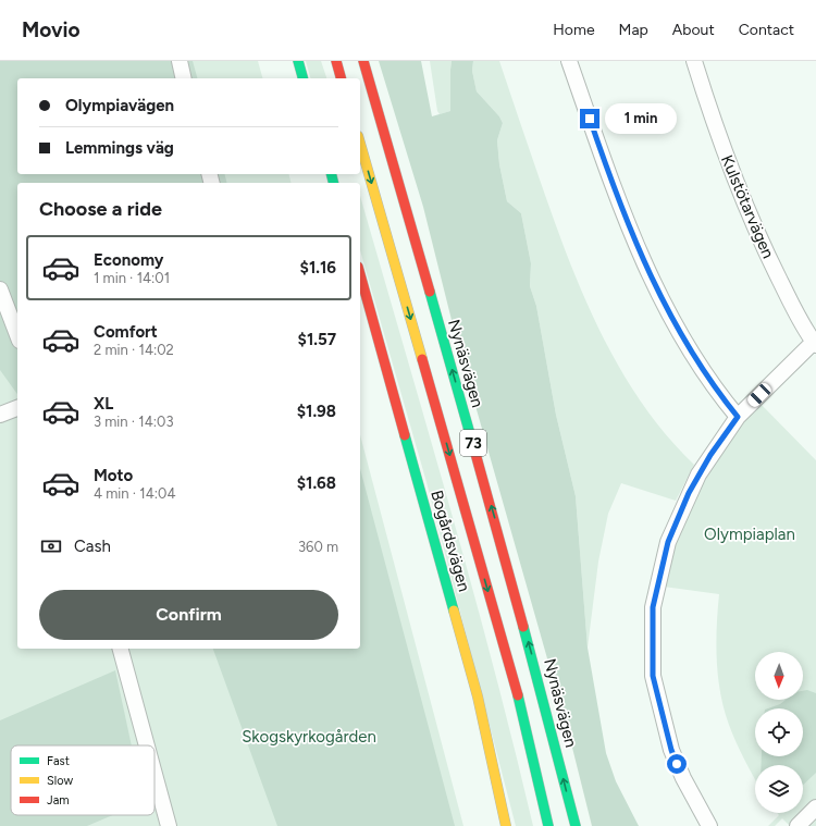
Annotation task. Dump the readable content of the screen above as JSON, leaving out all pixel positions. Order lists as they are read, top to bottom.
{
  "streets": {
    "main road": ["Nynäsvägen", "73", "Bogårdsvägen"],
    "street": ["Kulstötarvägen"]
  },
  "parks": ["Olympiaplan", "Skogskyrkogården"],
  "legend": ["Fast", "Slow", "Jam"],
  "north": "bottom",
  "page": {
    "header": "Movio",
    "nav": [
      "Home",
      "Map",
      "About",
      "Contact"
    ],
    "banner": ["Olympiavägen", "Lemmings väg"],
    "bubble": "1 min",
    "heading": "Choose a ride",
    "list": [
      {
        "name": "Economy",
        "note": "1 min · 14:01",
        "value": "$1.16"
      },
      {
        "name": "Comfort",
        "note": "2 min · 14:02",
        "value": "$1.57"
      },
      {
        "name": "XL",
        "note": "3 min · 14:03",
        "value": "$1.98"
      },
      {
        "name": "Moto",
        "note": "4 min · 14:04",
        "value": "$1.68"
      }
    ],
    "pay": ["Cash", "360 m"],
    "buttons": "Confirm"
  }
}
